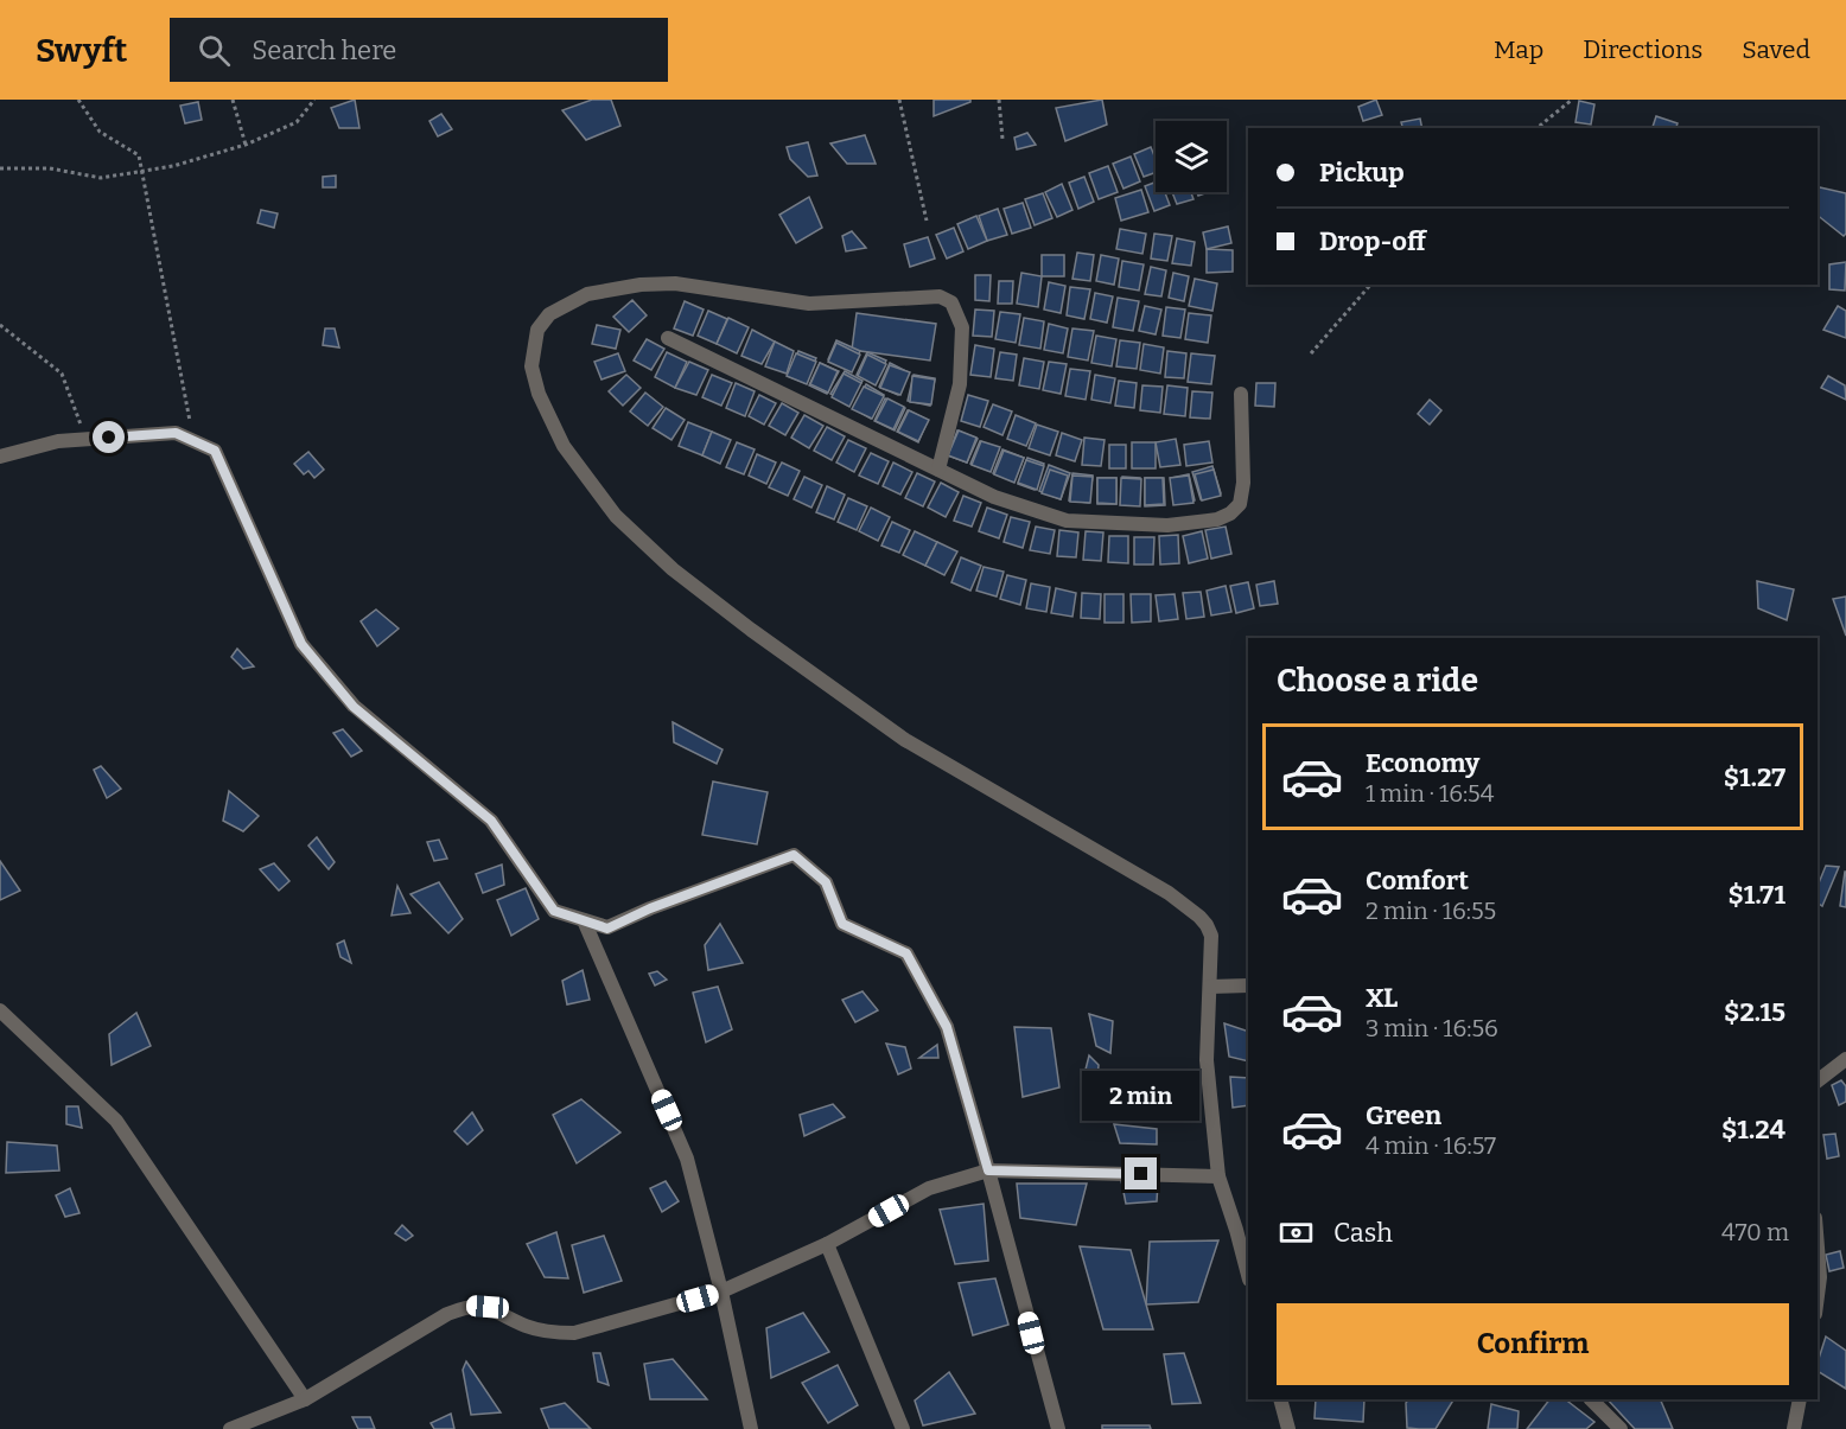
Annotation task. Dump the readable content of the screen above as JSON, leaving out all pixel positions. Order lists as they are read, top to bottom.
{
  "page": {
    "header": "Swyft",
    "search": "Search here",
    "nav": ["Map", "Directions", "Saved"],
    "banner": ["Pickup", "Drop-off"],
    "heading": "Choose a ride",
    "list": [
      {
        "name": "Economy",
        "note": "1 min · 16:54",
        "value": "$1.27"
      },
      {
        "name": "Comfort",
        "note": "2 min · 16:55",
        "value": "$1.71"
      },
      {
        "name": "XL",
        "note": "3 min · 16:56",
        "value": "$2.15"
      },
      {
        "name": "Green",
        "note": "4 min · 16:57",
        "value": "$1.24"
      }
    ],
    "bubble": "2 min",
    "pay": ["Cash", "470 m"],
    "buttons": "Confirm"
  }
}
